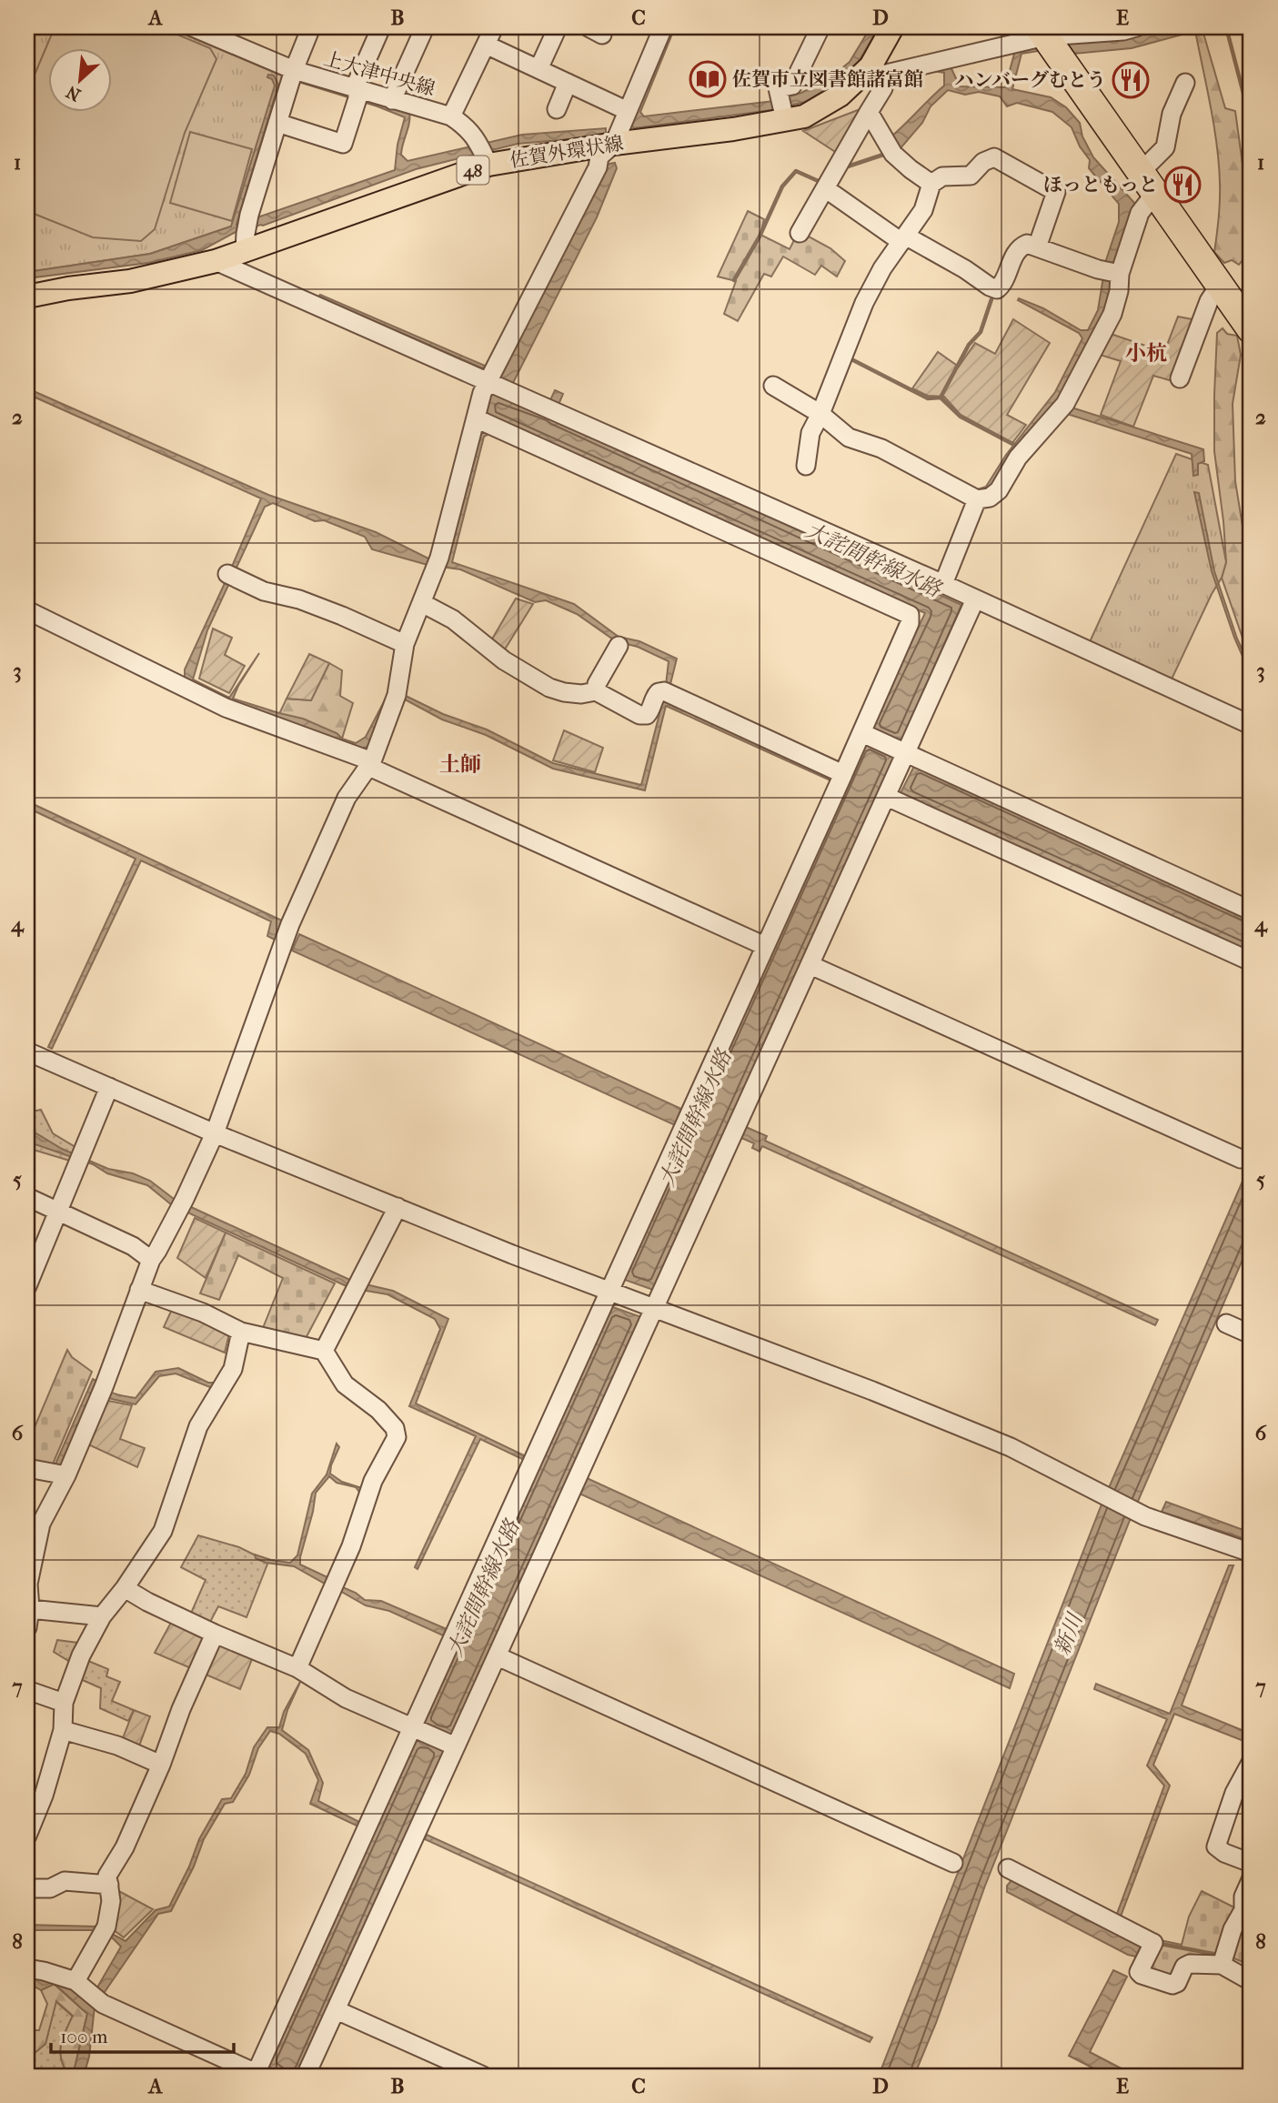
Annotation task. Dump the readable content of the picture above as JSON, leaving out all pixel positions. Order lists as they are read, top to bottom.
{
  "streets": {
    "main road": ["佐賀外環状線", "48"],
    "street": ["上大津中央線"]
  },
  "crossings": [
    ["上大津中央線", "佐賀外環状線"]
  ],
  "districts": ["小杭", "土師"],
  "water": ["大詫間幹線水路", "新川"],
  "places": {
    "library": ["佐賀市立図書館諸富館"],
    "restaurant": ["ハンバーグむとう", "ほっともっと"]
  },
  "scale_bar": "100 m",
  "north": "bottom left",
  "grid": {
    "columns": [
      "A",
      "B",
      "C",
      "D",
      "E"
    ],
    "rows": [
      "1",
      "2",
      "3",
      "4",
      "5",
      "6",
      "7",
      "8"
    ]
  }
}
